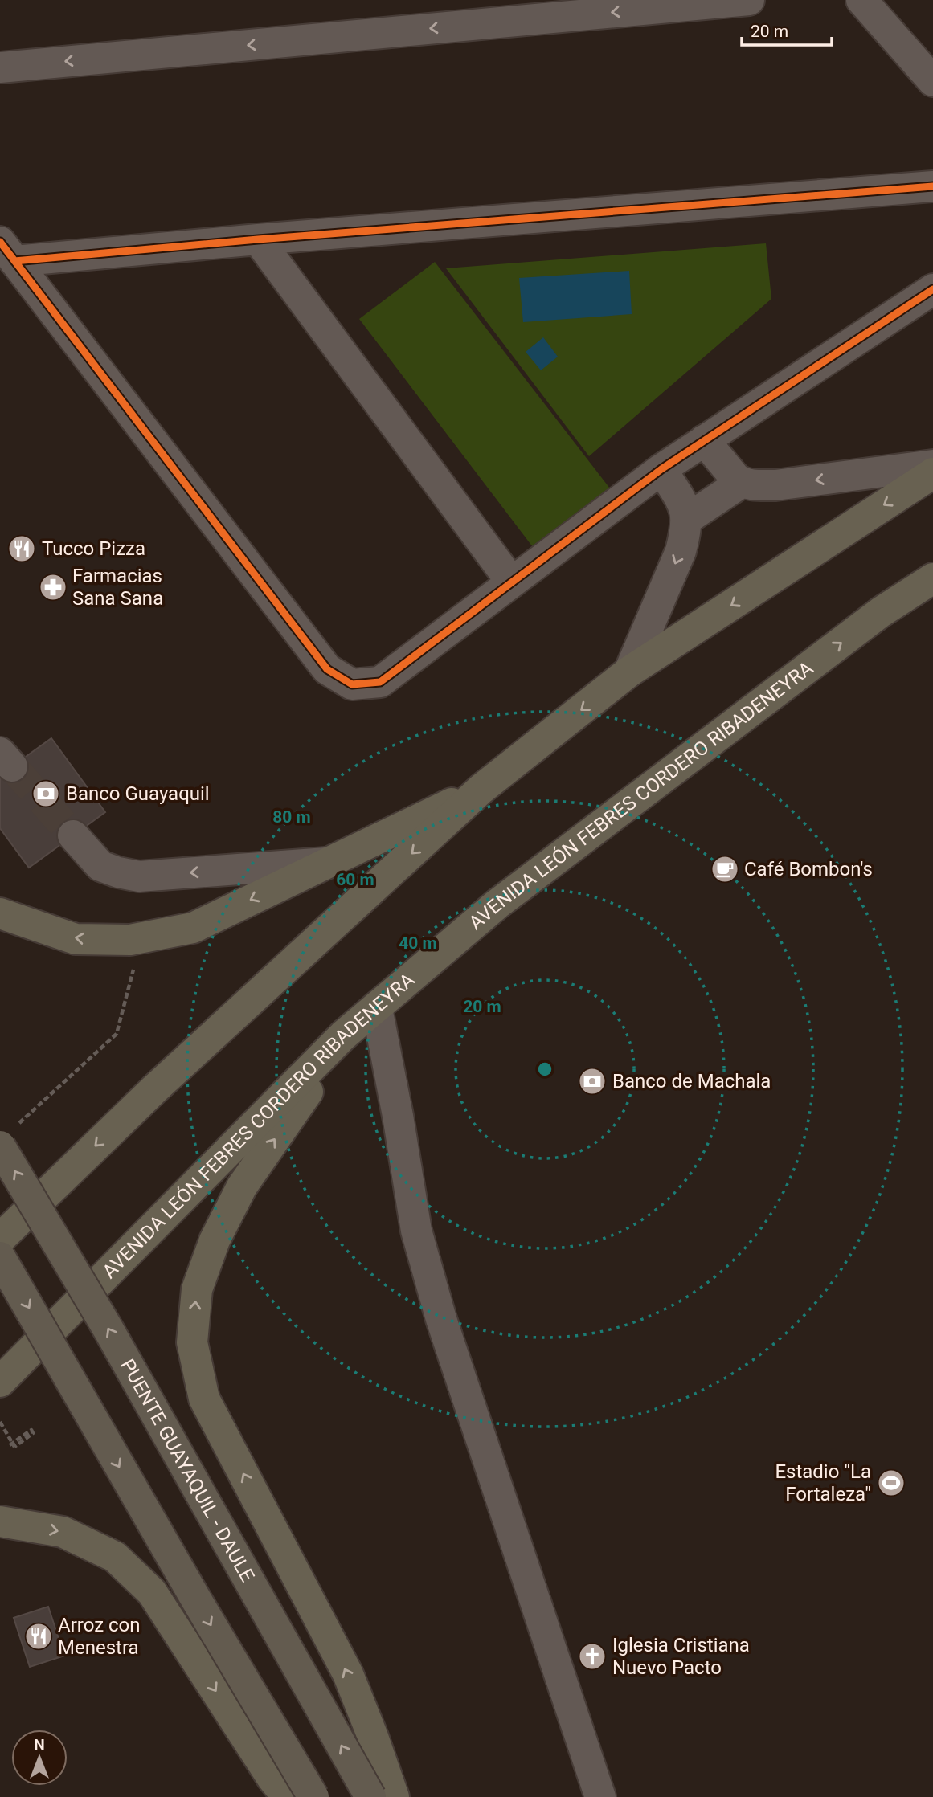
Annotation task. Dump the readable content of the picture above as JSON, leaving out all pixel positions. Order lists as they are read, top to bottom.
{
  "streets": {
    "highway": ["AVENIDA LEÓN FEBRES CORDERO RIBADENEYRA"],
    "main road": ["PUENTE GUAYAQUIL - DAULE"]
  },
  "places": {
    "restaurant": ["Tucco Pizza", "Arroz con Menestra"],
    "pharmacy": ["Farmacias Sana Sana"],
    "bank": ["Banco Guayaquil", "Banco de Machala"],
    "cafe": ["Café Bombon's"],
    "sports": ["Estadio \"La Fortaleza\""],
    "church": ["Iglesia Cristiana Nuevo Pacto"]
  },
  "scale_bar": "20 m",
  "north": "top",
  "rings": [
    "80 m",
    "60 m",
    "40 m",
    "20 m"
  ]
}
